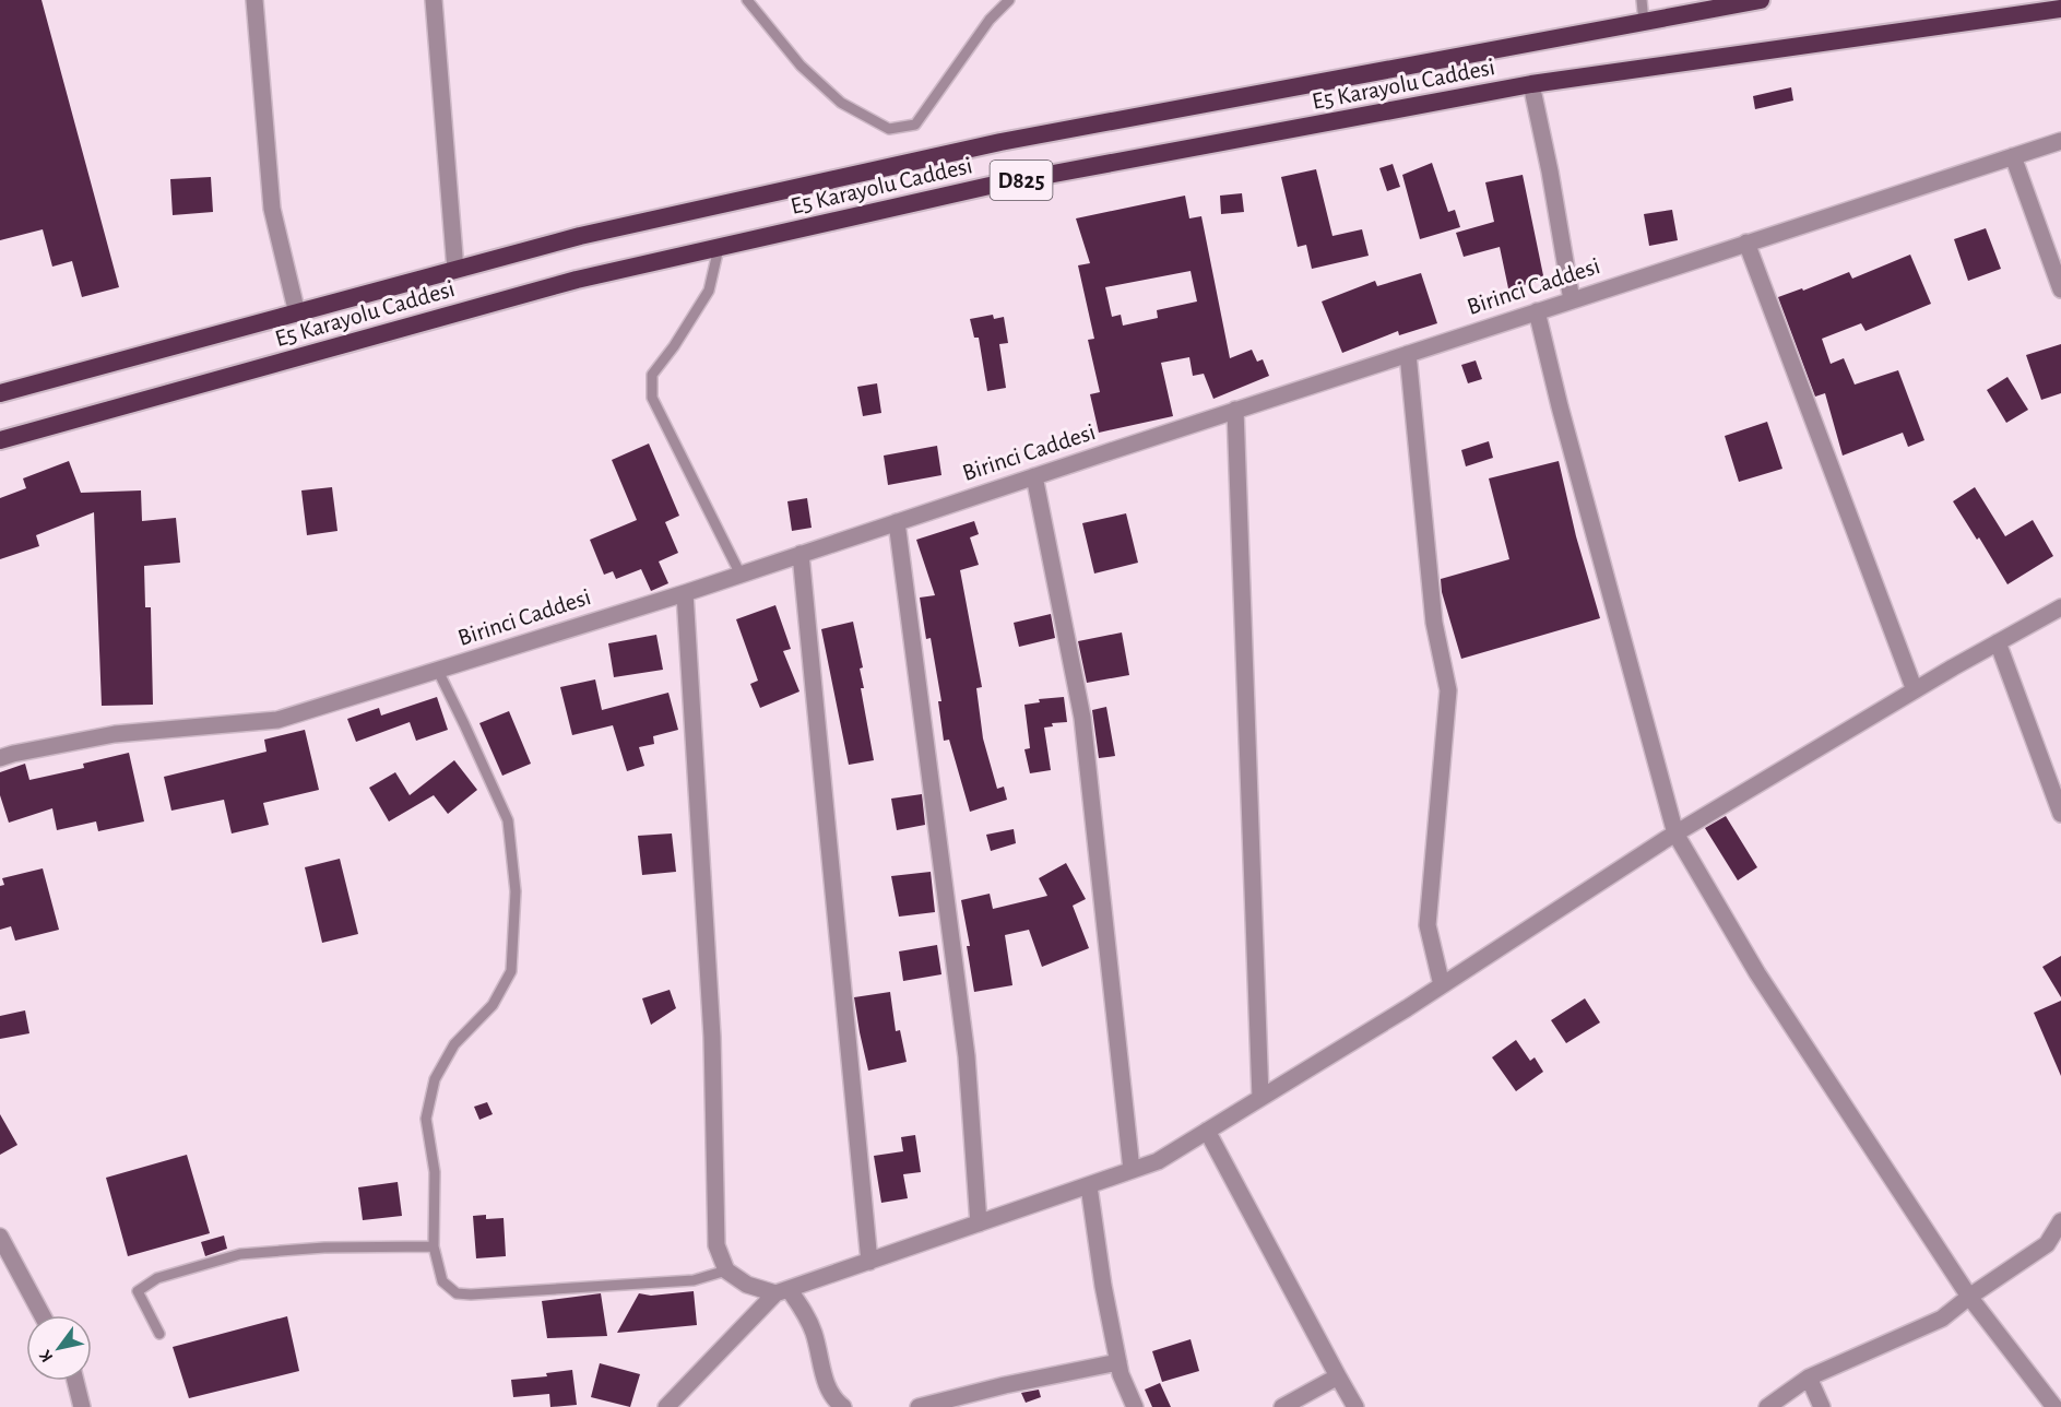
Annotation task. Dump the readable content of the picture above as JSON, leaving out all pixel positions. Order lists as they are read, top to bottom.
{
  "streets": {
    "highway": ["E5 Karayolu Caddesi", "D825"],
    "street": ["Birinci Caddesi"]
  },
  "north": "bottom left"
}
